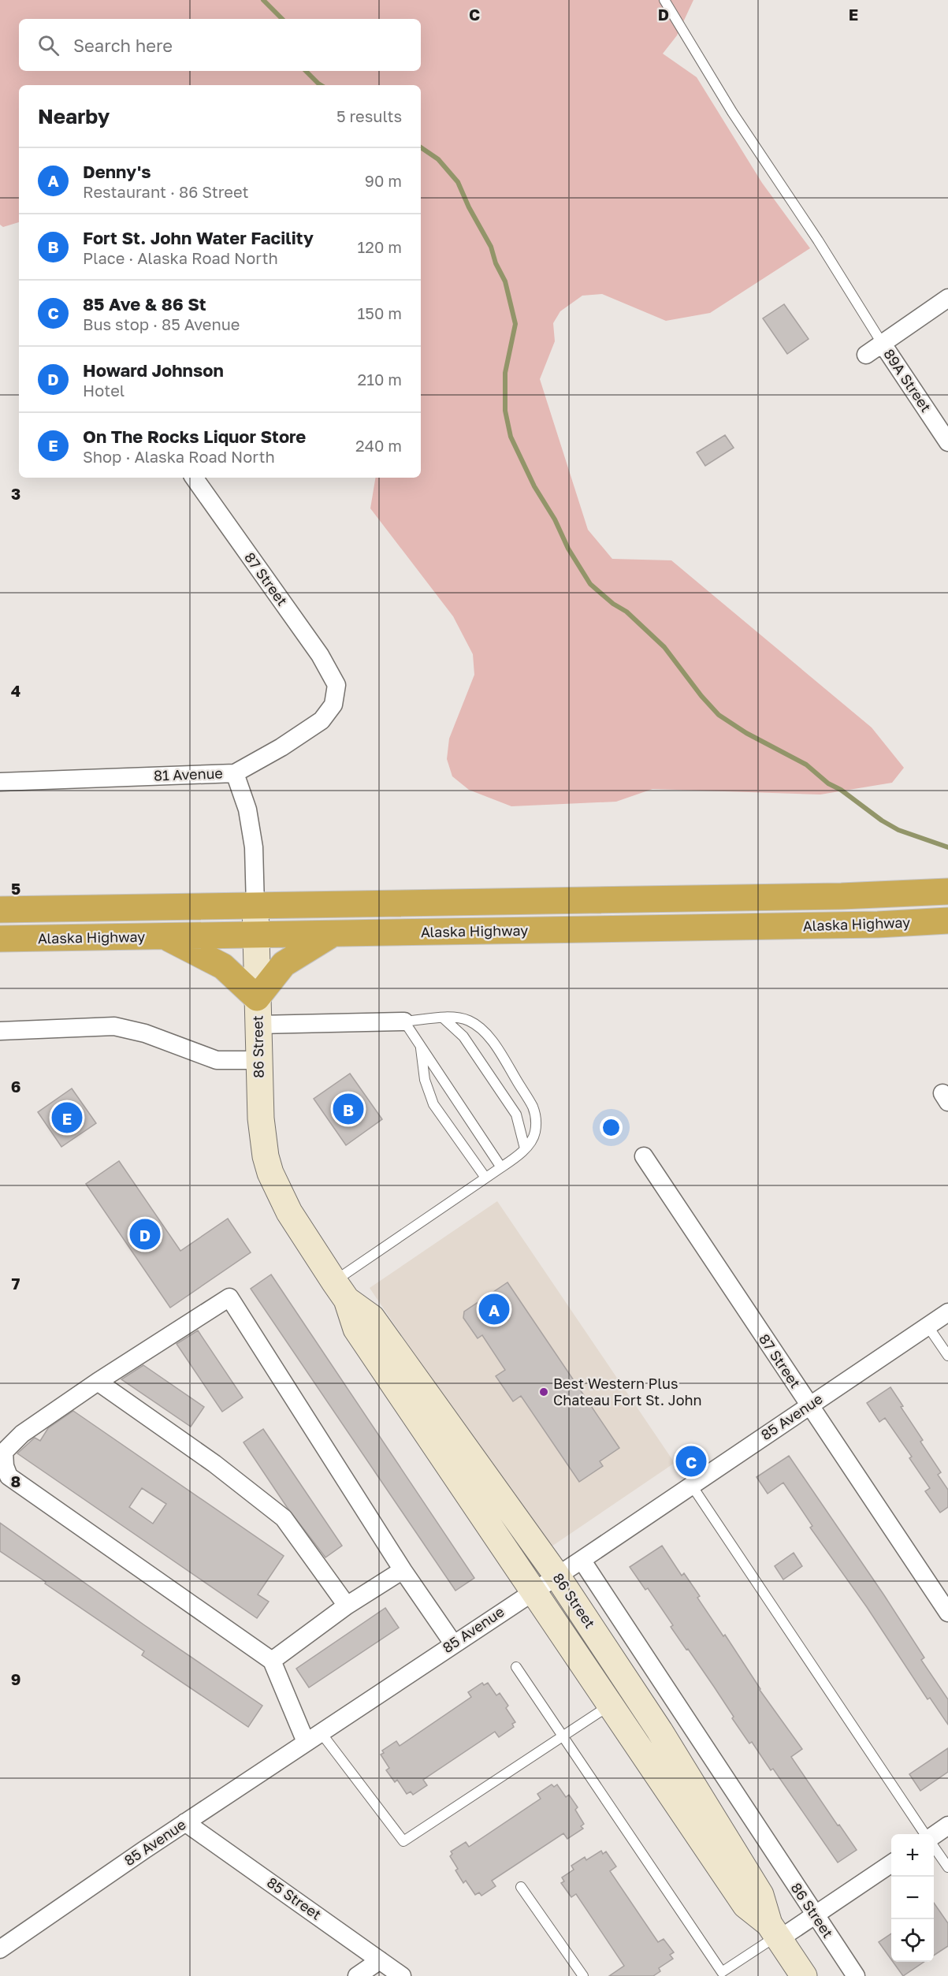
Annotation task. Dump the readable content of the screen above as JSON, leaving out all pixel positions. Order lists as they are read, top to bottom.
{
  "streets": {
    "highway": ["Alaska Highway"],
    "main road": ["86 Street"],
    "street": [
      "89A Street",
      "87 Street",
      "81 Avenue",
      "85 Avenue",
      "85 Street"
    ]
  },
  "crossings": [
    ["87 Street", "81 Avenue"],
    ["87 Street", "85 Avenue"],
    ["81 Avenue", "86 Street"],
    ["Alaska Highway", "86 Street"],
    ["86 Street", "85 Avenue"],
    ["85 Avenue", "85 Street"]
  ],
  "places": ["Best Western Plus Chateau Fort St. John"],
  "page": {
    "search": "Search here",
    "heading": ["Nearby", "5 results"],
    "list": [
      {
        "mark": "A",
        "name": "Denny's",
        "note": "Restaurant · 86 Street",
        "value": "90 m"
      },
      {
        "mark": "B",
        "name": "Fort St. John Water Facility",
        "note": "Place · Alaska Road North",
        "value": "120 m"
      },
      {
        "mark": "C",
        "name": "85 Ave & 86 St",
        "note": "Bus stop · 85 Avenue",
        "value": "150 m"
      },
      {
        "mark": "D",
        "name": "Howard Johnson",
        "note": "Hotel",
        "value": "210 m"
      },
      {
        "mark": "E",
        "name": "On The Rocks Liquor Store",
        "note": "Shop · Alaska Road North",
        "value": "240 m"
      }
    ],
    "pins": [
      "B",
      "E",
      "D",
      "A",
      "C"
    ],
    "map_buttons": ["+", "−"]
  },
  "grid": {
    "columns": ["C", "D", "E"],
    "rows": [
      "3",
      "4",
      "5",
      "6",
      "7",
      "8",
      "9"
    ]
  }
}
